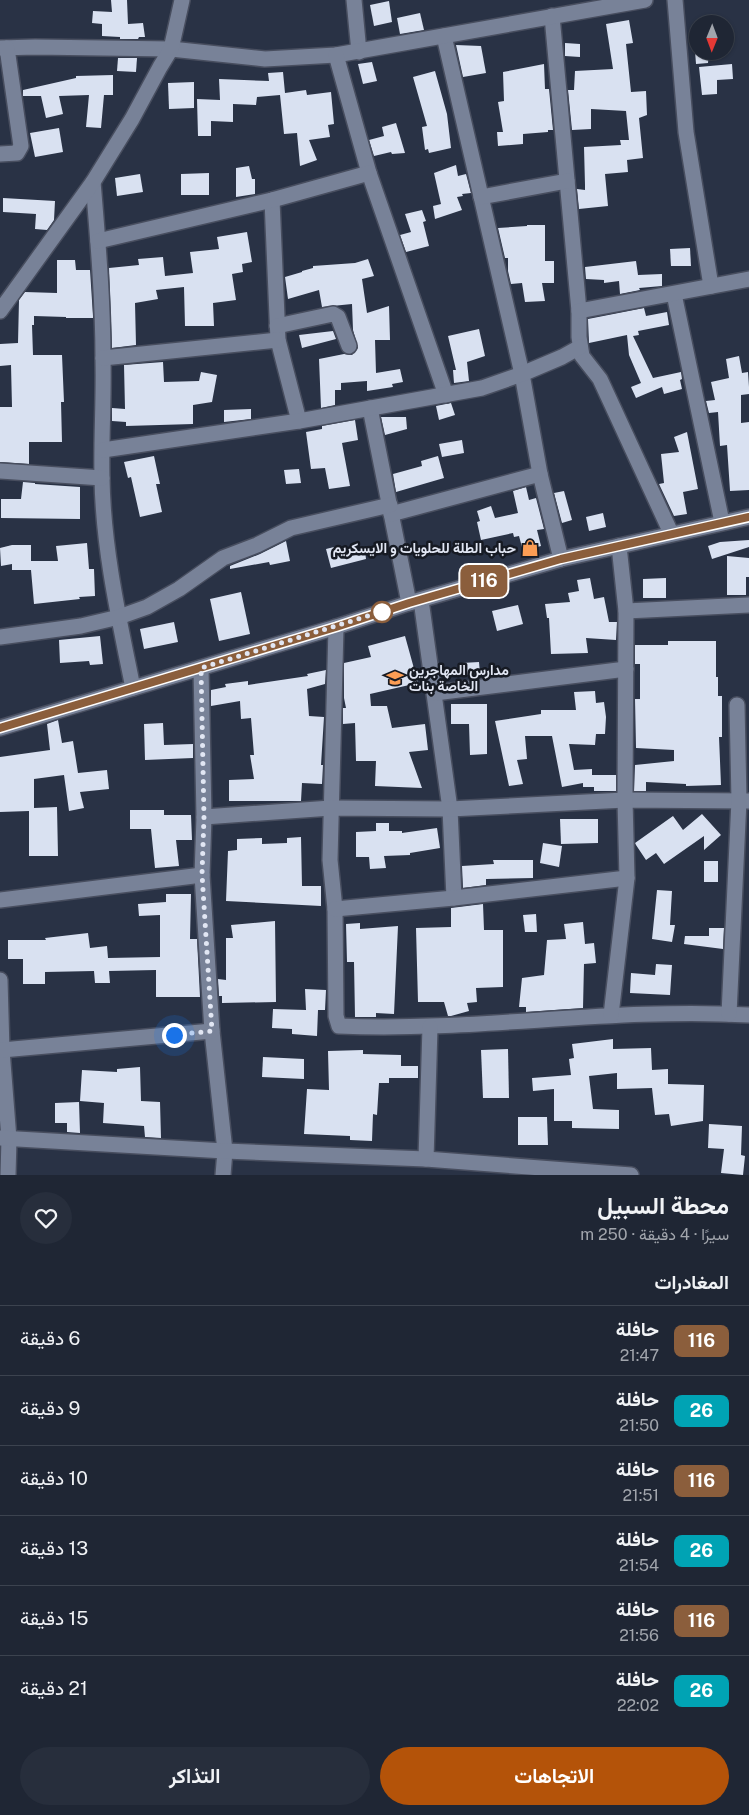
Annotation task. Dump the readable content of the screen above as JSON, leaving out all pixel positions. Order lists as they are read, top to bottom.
{
  "places": {
    "shop": ["حباب الطلة للحلويات و الايسكريم"],
    "school or university": ["مدارس المهاجرين الخاصة بنات"]
  },
  "lines": ["bus line 116"],
  "north": "bottom",
  "page": {
    "on_map": "116",
    "heading": [
      ["محطة السبيل", "سيرًا · 4 دقيقة · 250 m"],
      "المغادرات"
    ],
    "list": [
      {
        "mark": "116",
        "name": "حافلة",
        "note": "21:47",
        "value": "6 دقيقة"
      },
      {
        "mark": "26",
        "name": "حافلة",
        "note": "21:50",
        "value": "9 دقيقة"
      },
      {
        "mark": "116",
        "name": "حافلة",
        "note": "21:51",
        "value": "10 دقيقة"
      },
      {
        "mark": "26",
        "name": "حافلة",
        "note": "21:54",
        "value": "13 دقيقة"
      },
      {
        "mark": "116",
        "name": "حافلة",
        "note": "21:56",
        "value": "15 دقيقة"
      },
      {
        "mark": "26",
        "name": "حافلة",
        "note": "22:02",
        "value": "21 دقيقة"
      }
    ],
    "buttons": ["الاتجاهات", "التذاكر"]
  }
}
